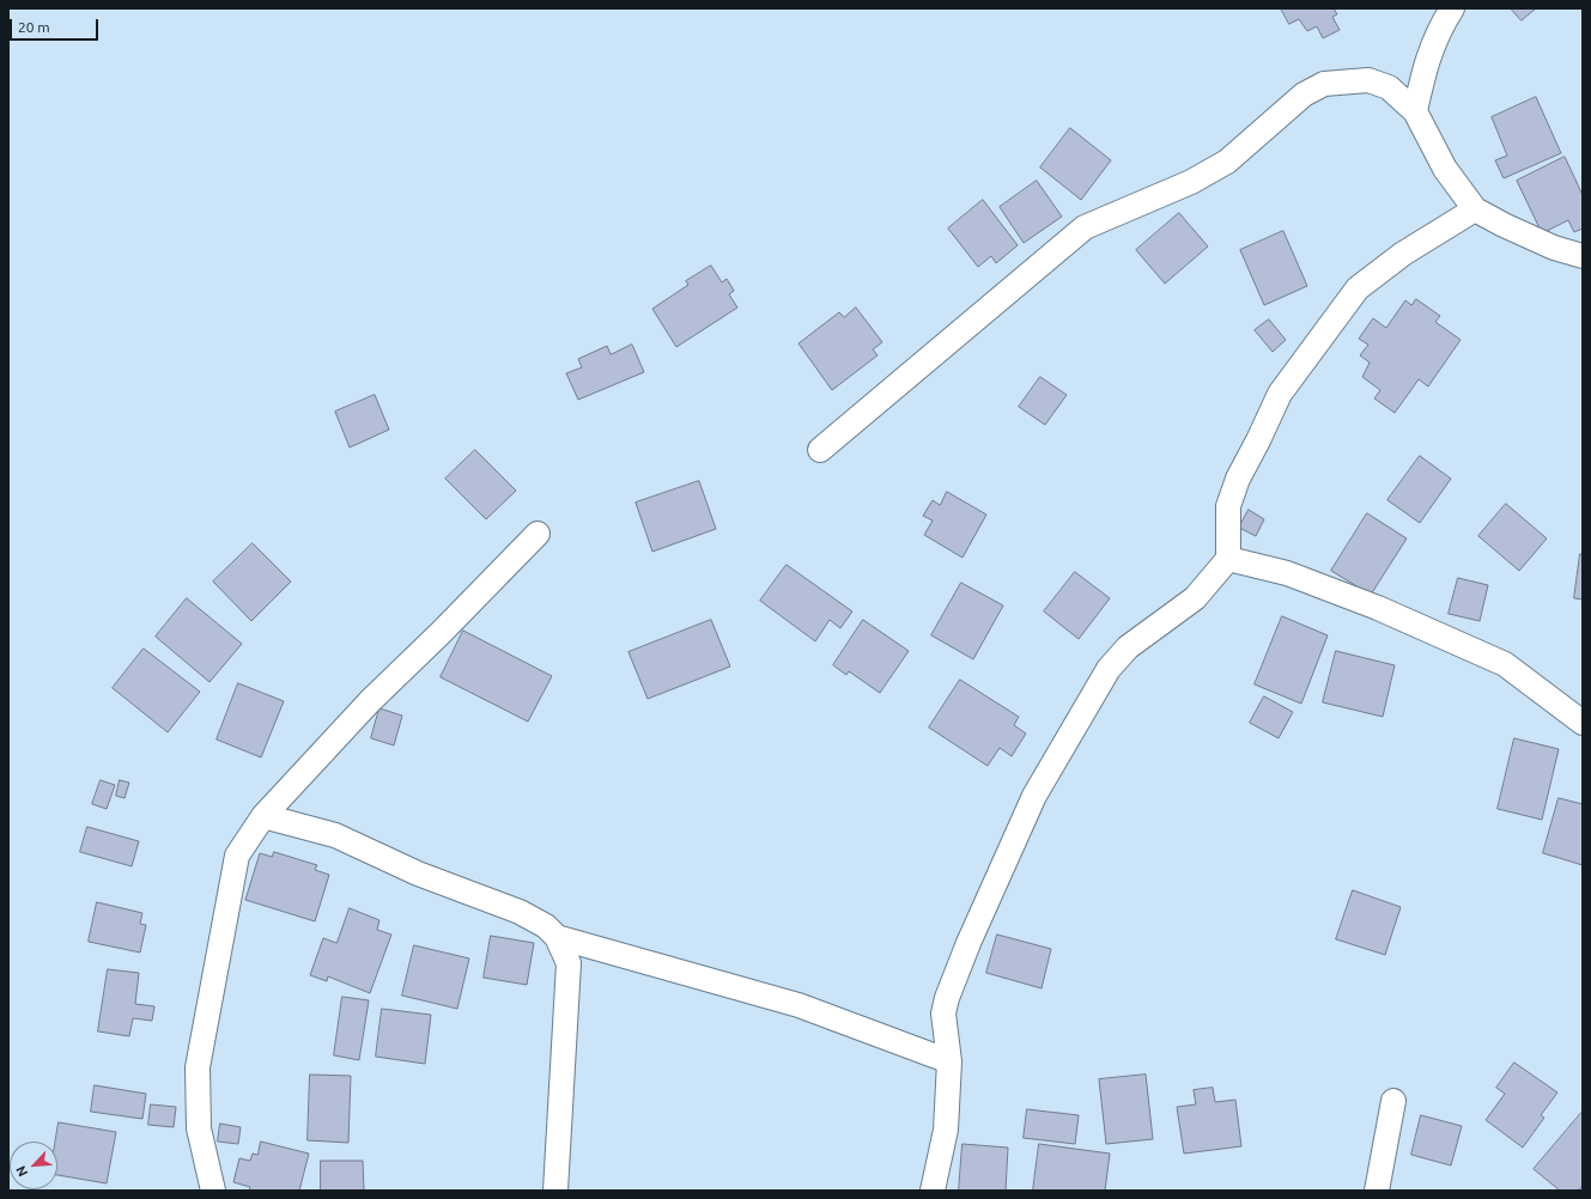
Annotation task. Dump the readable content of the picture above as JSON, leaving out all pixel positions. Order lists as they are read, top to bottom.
{
  "scale_bar": "20 m",
  "north": "bottom left"
}
